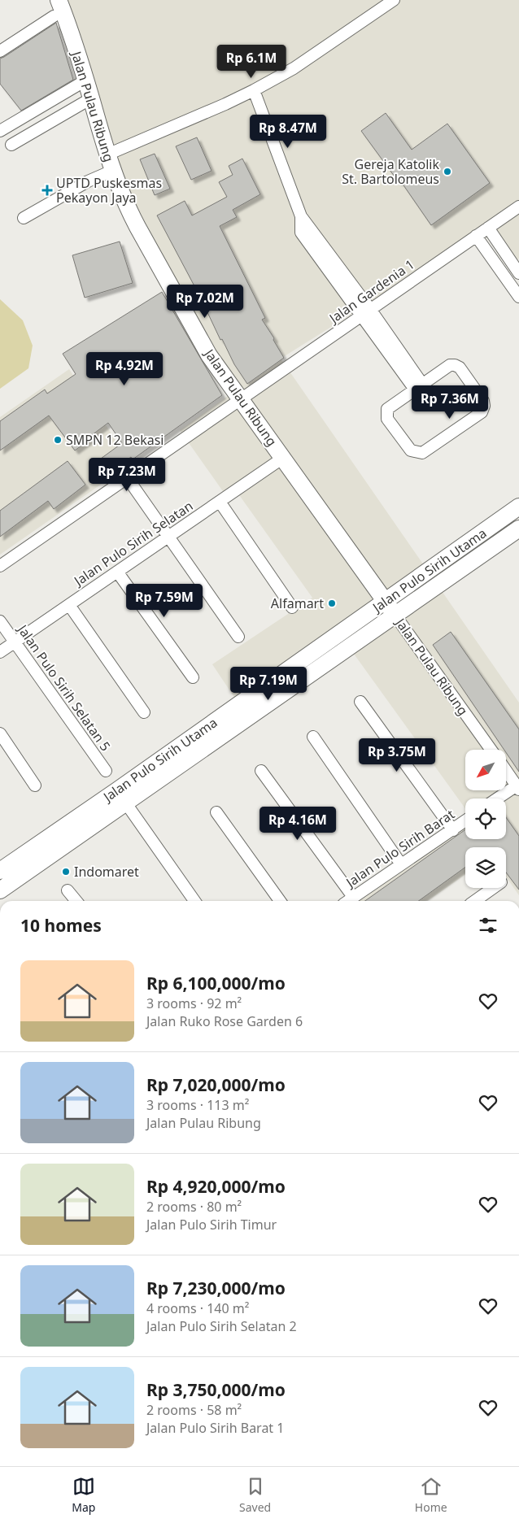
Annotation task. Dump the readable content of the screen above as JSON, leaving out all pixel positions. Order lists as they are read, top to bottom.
{
  "streets": {
    "main road": ["Jalan Pulau Ribung", "Jalan Pulo Sirih Utama"],
    "street": [
      "Jalan Gardenia 1",
      "Jalan Pulo Sirih Selatan",
      "Jalan Pulo Sirih Selatan 5",
      "Jalan Pulo Sirih Barat"
    ]
  },
  "crossings": [
    ["Jalan Pulau Ribung", "Jalan Gardenia 1"],
    ["Jalan Pulau Ribung", "Jalan Pulo Sirih Selatan"],
    ["Jalan Pulau Ribung", "Jalan Pulo Sirih Utama"],
    ["Jalan Pulo Sirih Selatan", "Jalan Pulo Sirih Selatan 5"]
  ],
  "places": {
    "other": [
      "Gereja Katolik St. Bartolomeus",
      "SMPN 12 Bekasi",
      "Alfamart",
      "Indomaret"
    ],
    "health": ["UPTD Puskesmas Pekayon Jaya"]
  },
  "north": "bottom left",
  "page": {
    "price": [
      "Rp 6.1M",
      "Rp 8.47M",
      "Rp 7.02M",
      "Rp 4.92M",
      "Rp 7.36M",
      "Rp 7.23M",
      "Rp 7.59M",
      "Rp 7.19M",
      "Rp 3.75M",
      "Rp 4.16M"
    ],
    "heading": "10 homes",
    "list": [
      {
        "name": "Rp 6,100,000/mo",
        "note": "3 rooms · 92 m² · Jalan Ruko Rose Garden 6"
      },
      {
        "name": "Rp 7,020,000/mo",
        "note": "3 rooms · 113 m² · Jalan Pulau Ribung"
      },
      {
        "name": "Rp 4,920,000/mo",
        "note": "2 rooms · 80 m² · Jalan Pulo Sirih Timur"
      },
      {
        "name": "Rp 7,230,000/mo",
        "note": "4 rooms · 140 m² · Jalan Pulo Sirih Selatan 2"
      },
      {
        "name": "Rp 3,750,000/mo",
        "note": "2 rooms · 58 m² · Jalan Pulo Sirih Barat 1"
      }
    ],
    "tabs": ["Map", "Saved", "Home"]
  }
}
